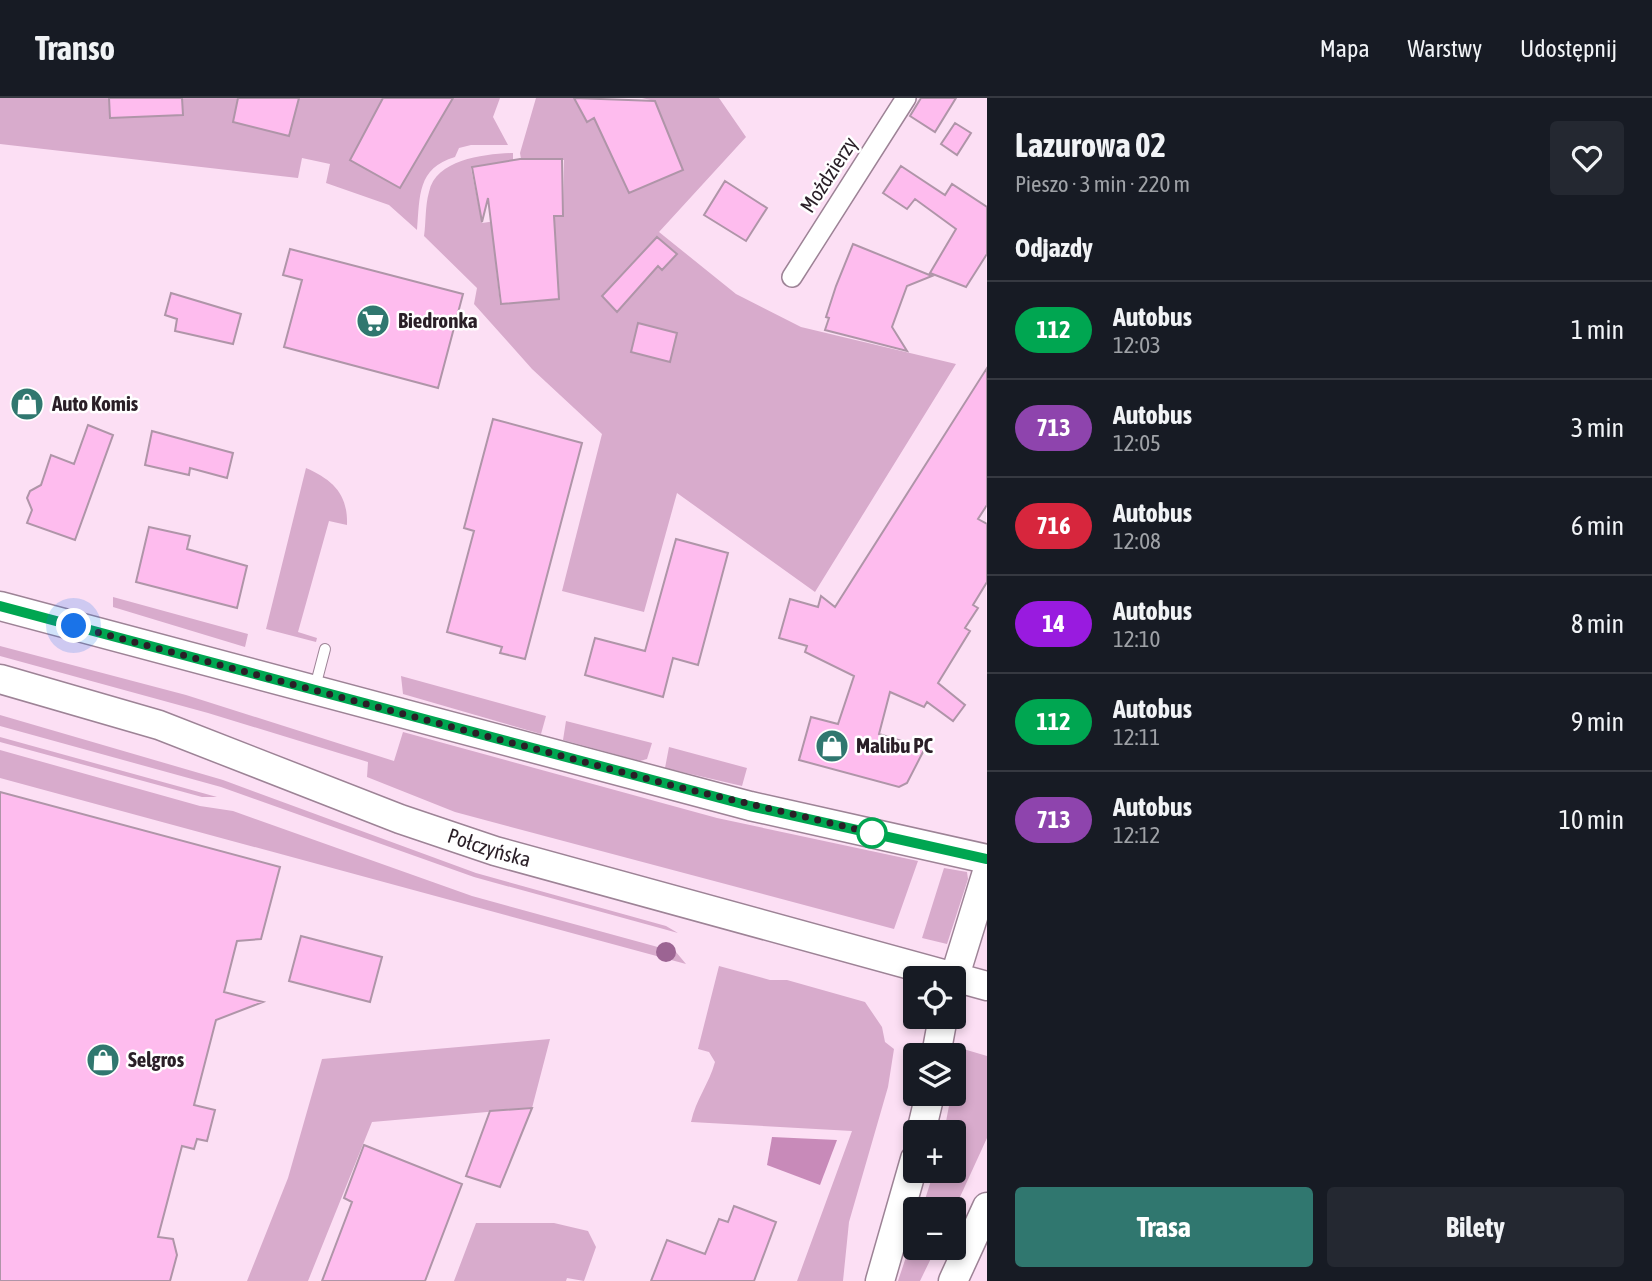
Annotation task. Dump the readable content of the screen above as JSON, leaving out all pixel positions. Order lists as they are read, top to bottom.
{
  "streets": {
    "main road": ["Połczyńska"],
    "street": ["Moździerzy"]
  },
  "places": {
    "supermarket": ["Biedronka"],
    "shop": ["Auto Komis", "Malibu PC", "Selgros"]
  },
  "lines": ["bus line 112"],
  "page": {
    "header": "Transo",
    "nav": ["Mapa", "Warstwy", "Udostępnij"],
    "heading": [
      ["Lazurowa 02", "Pieszo · 3 min · 220 m"],
      "Odjazdy"
    ],
    "list": [
      {
        "mark": "112",
        "name": "Autobus",
        "note": "12:03",
        "value": "1 min"
      },
      {
        "mark": "713",
        "name": "Autobus",
        "note": "12:05",
        "value": "3 min"
      },
      {
        "mark": "716",
        "name": "Autobus",
        "note": "12:08",
        "value": "6 min"
      },
      {
        "mark": "14",
        "name": "Autobus",
        "note": "12:10",
        "value": "8 min"
      },
      {
        "mark": "112",
        "name": "Autobus",
        "note": "12:11",
        "value": "9 min"
      },
      {
        "mark": "713",
        "name": "Autobus",
        "note": "12:12",
        "value": "10 min"
      }
    ],
    "map_buttons": ["+", "−"],
    "buttons": ["Trasa", "Bilety"]
  }
}
